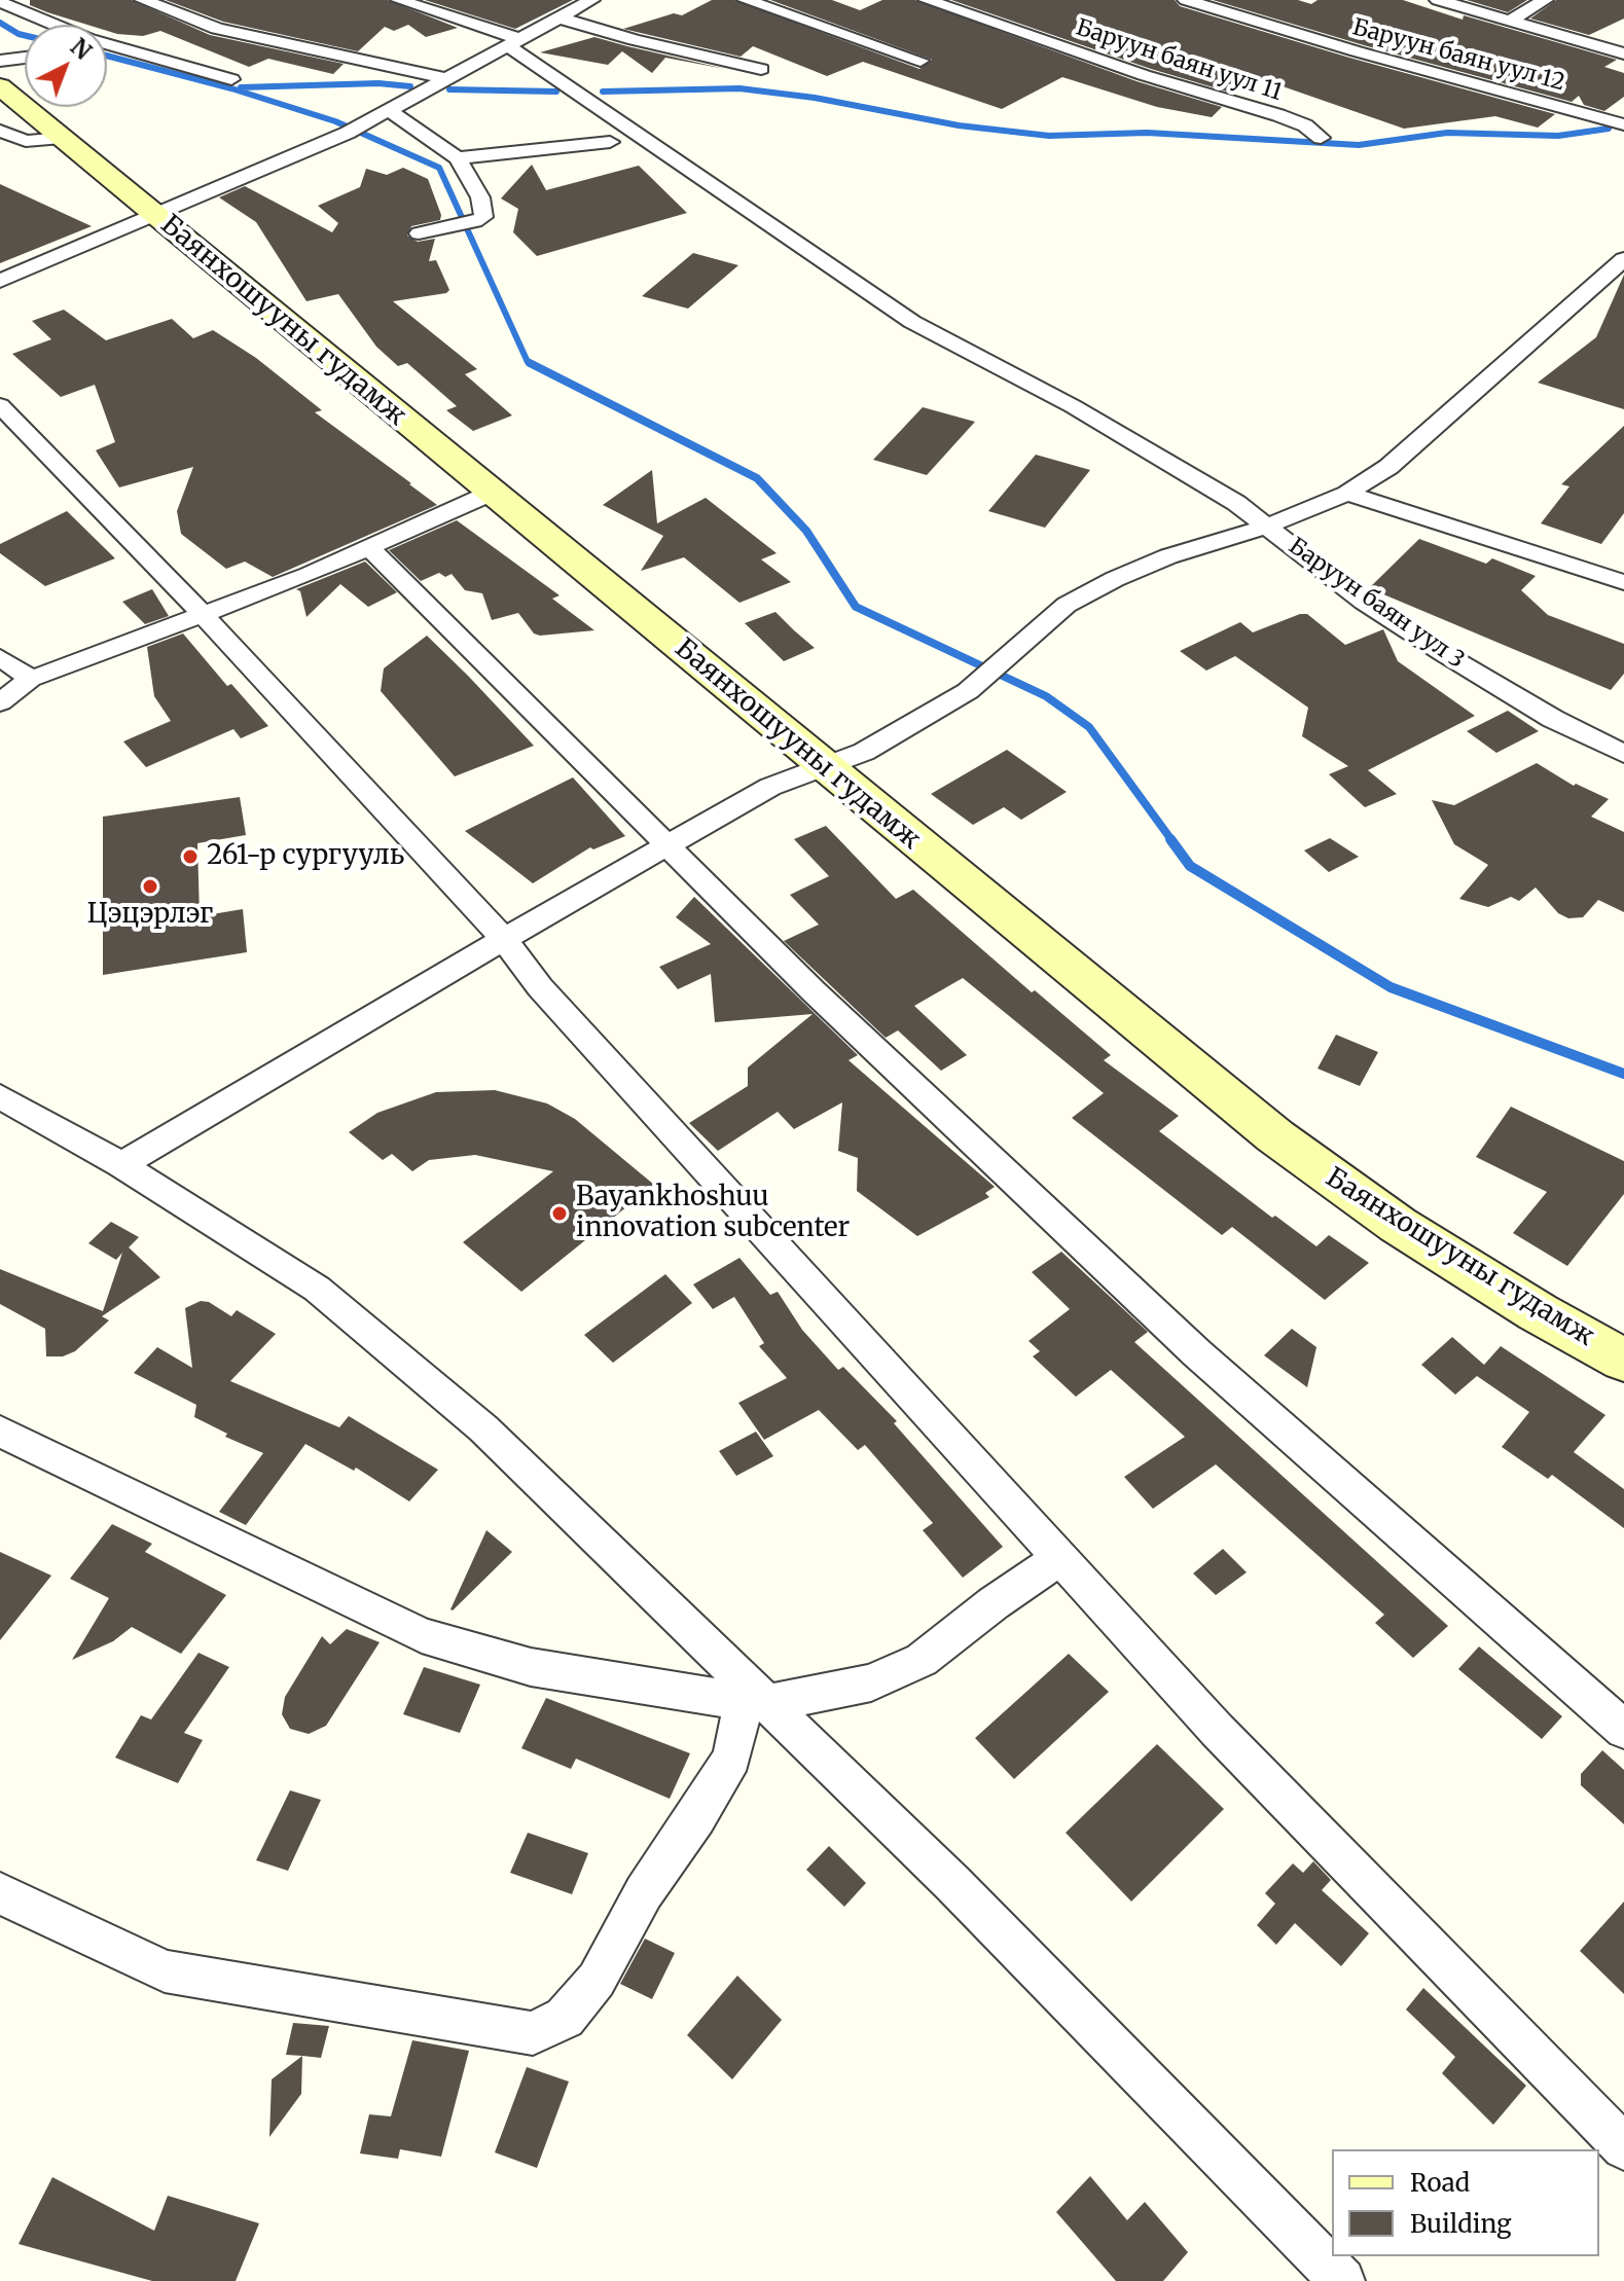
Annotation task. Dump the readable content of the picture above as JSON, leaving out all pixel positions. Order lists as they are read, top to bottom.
{
  "streets": {
    "main road": ["Баянхошууны гудамж"],
    "street": ["Баруун баян уул 12", "Баруун баян уул 11", "Баруун баян уул 3"]
  },
  "places": ["261-р сургууль", "Цэцэрлэг", "Bayankhoshuu innovation subcenter"],
  "legend": ["Road", "Building"],
  "north": "top right"
}
